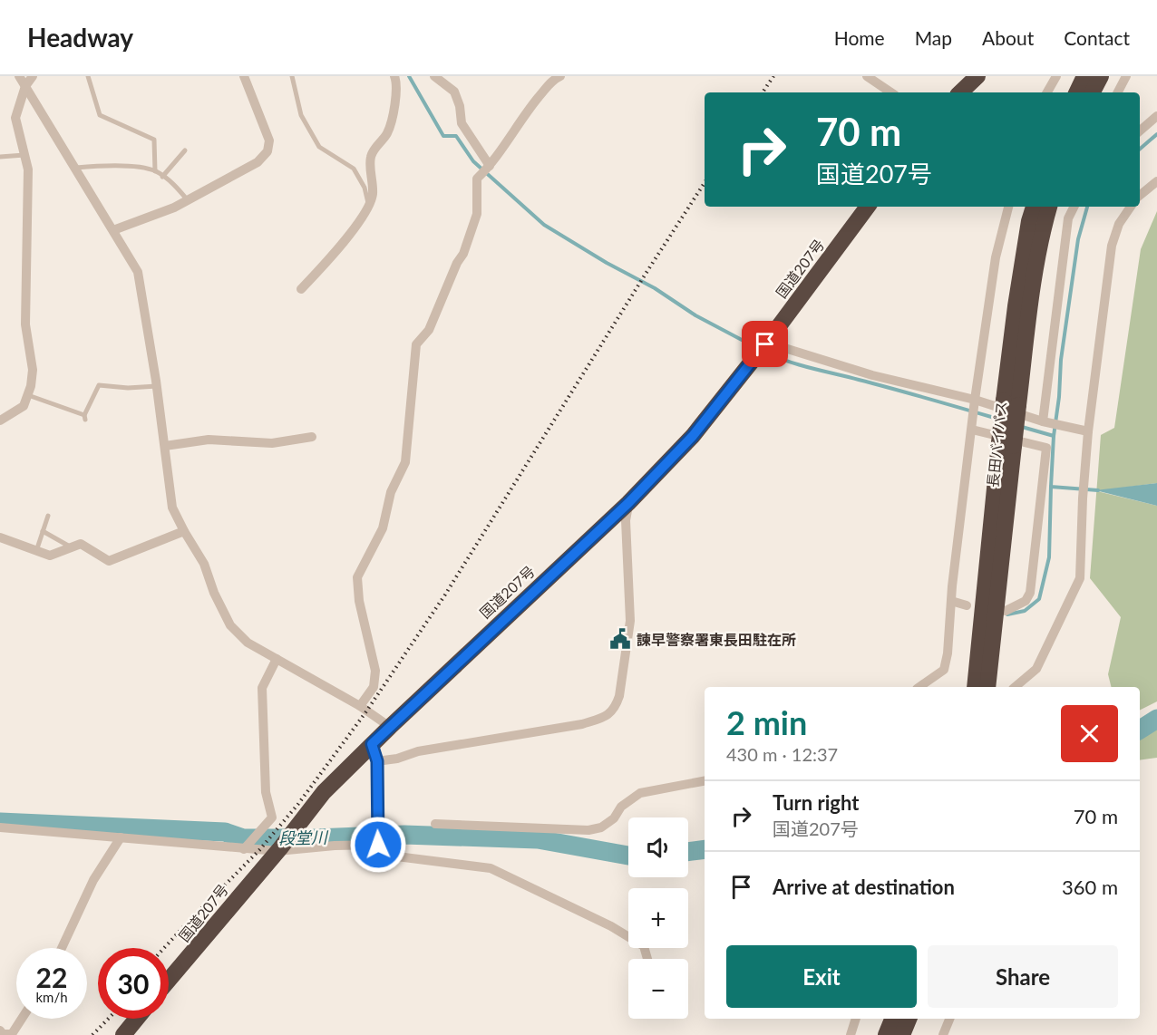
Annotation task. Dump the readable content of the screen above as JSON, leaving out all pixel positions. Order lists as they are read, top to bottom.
{
  "streets": {
    "highway": ["国道207号", "長田バイパス"]
  },
  "water": ["段堂川"],
  "places": {
    "public building": ["諫早警察署東長田駐在所"]
  },
  "page": {
    "header": "Headway",
    "nav": [
      "Home",
      "Map",
      "About",
      "Contact"
    ],
    "turn": ["70 m", "国道207号"],
    "heading": ["2 min", "430 m · 12:37"],
    "list": [
      {
        "name": "Turn right",
        "note": "国道207号",
        "value": "70 m"
      },
      {
        "name": "Arrive at destination",
        "value": "360 m"
      }
    ],
    "map_buttons": ["+", "−"],
    "buttons": ["Exit", "Share"],
    "speed": "22 km/h",
    "limit": "30"
  }
}
